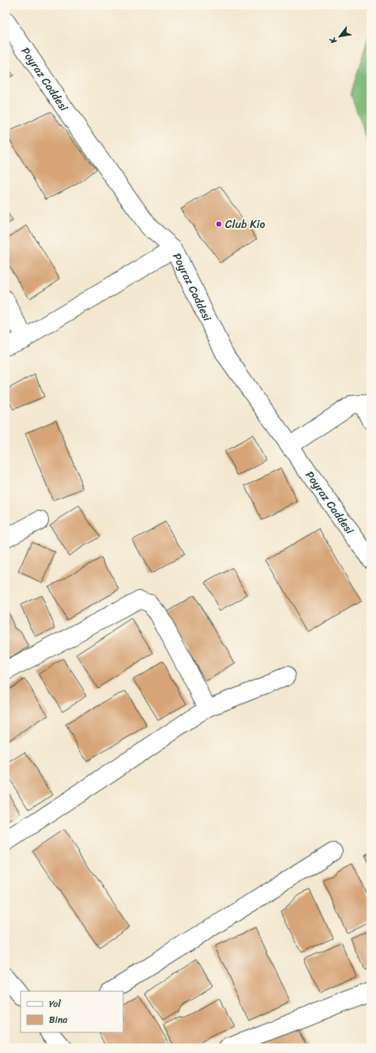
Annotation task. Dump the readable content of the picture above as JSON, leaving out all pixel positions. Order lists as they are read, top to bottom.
{
  "streets": {
    "street": ["Poyraz Caddesi"]
  },
  "places": ["Club Kio"],
  "legend": ["Yol", "Bina"],
  "north": "bottom left"
}
